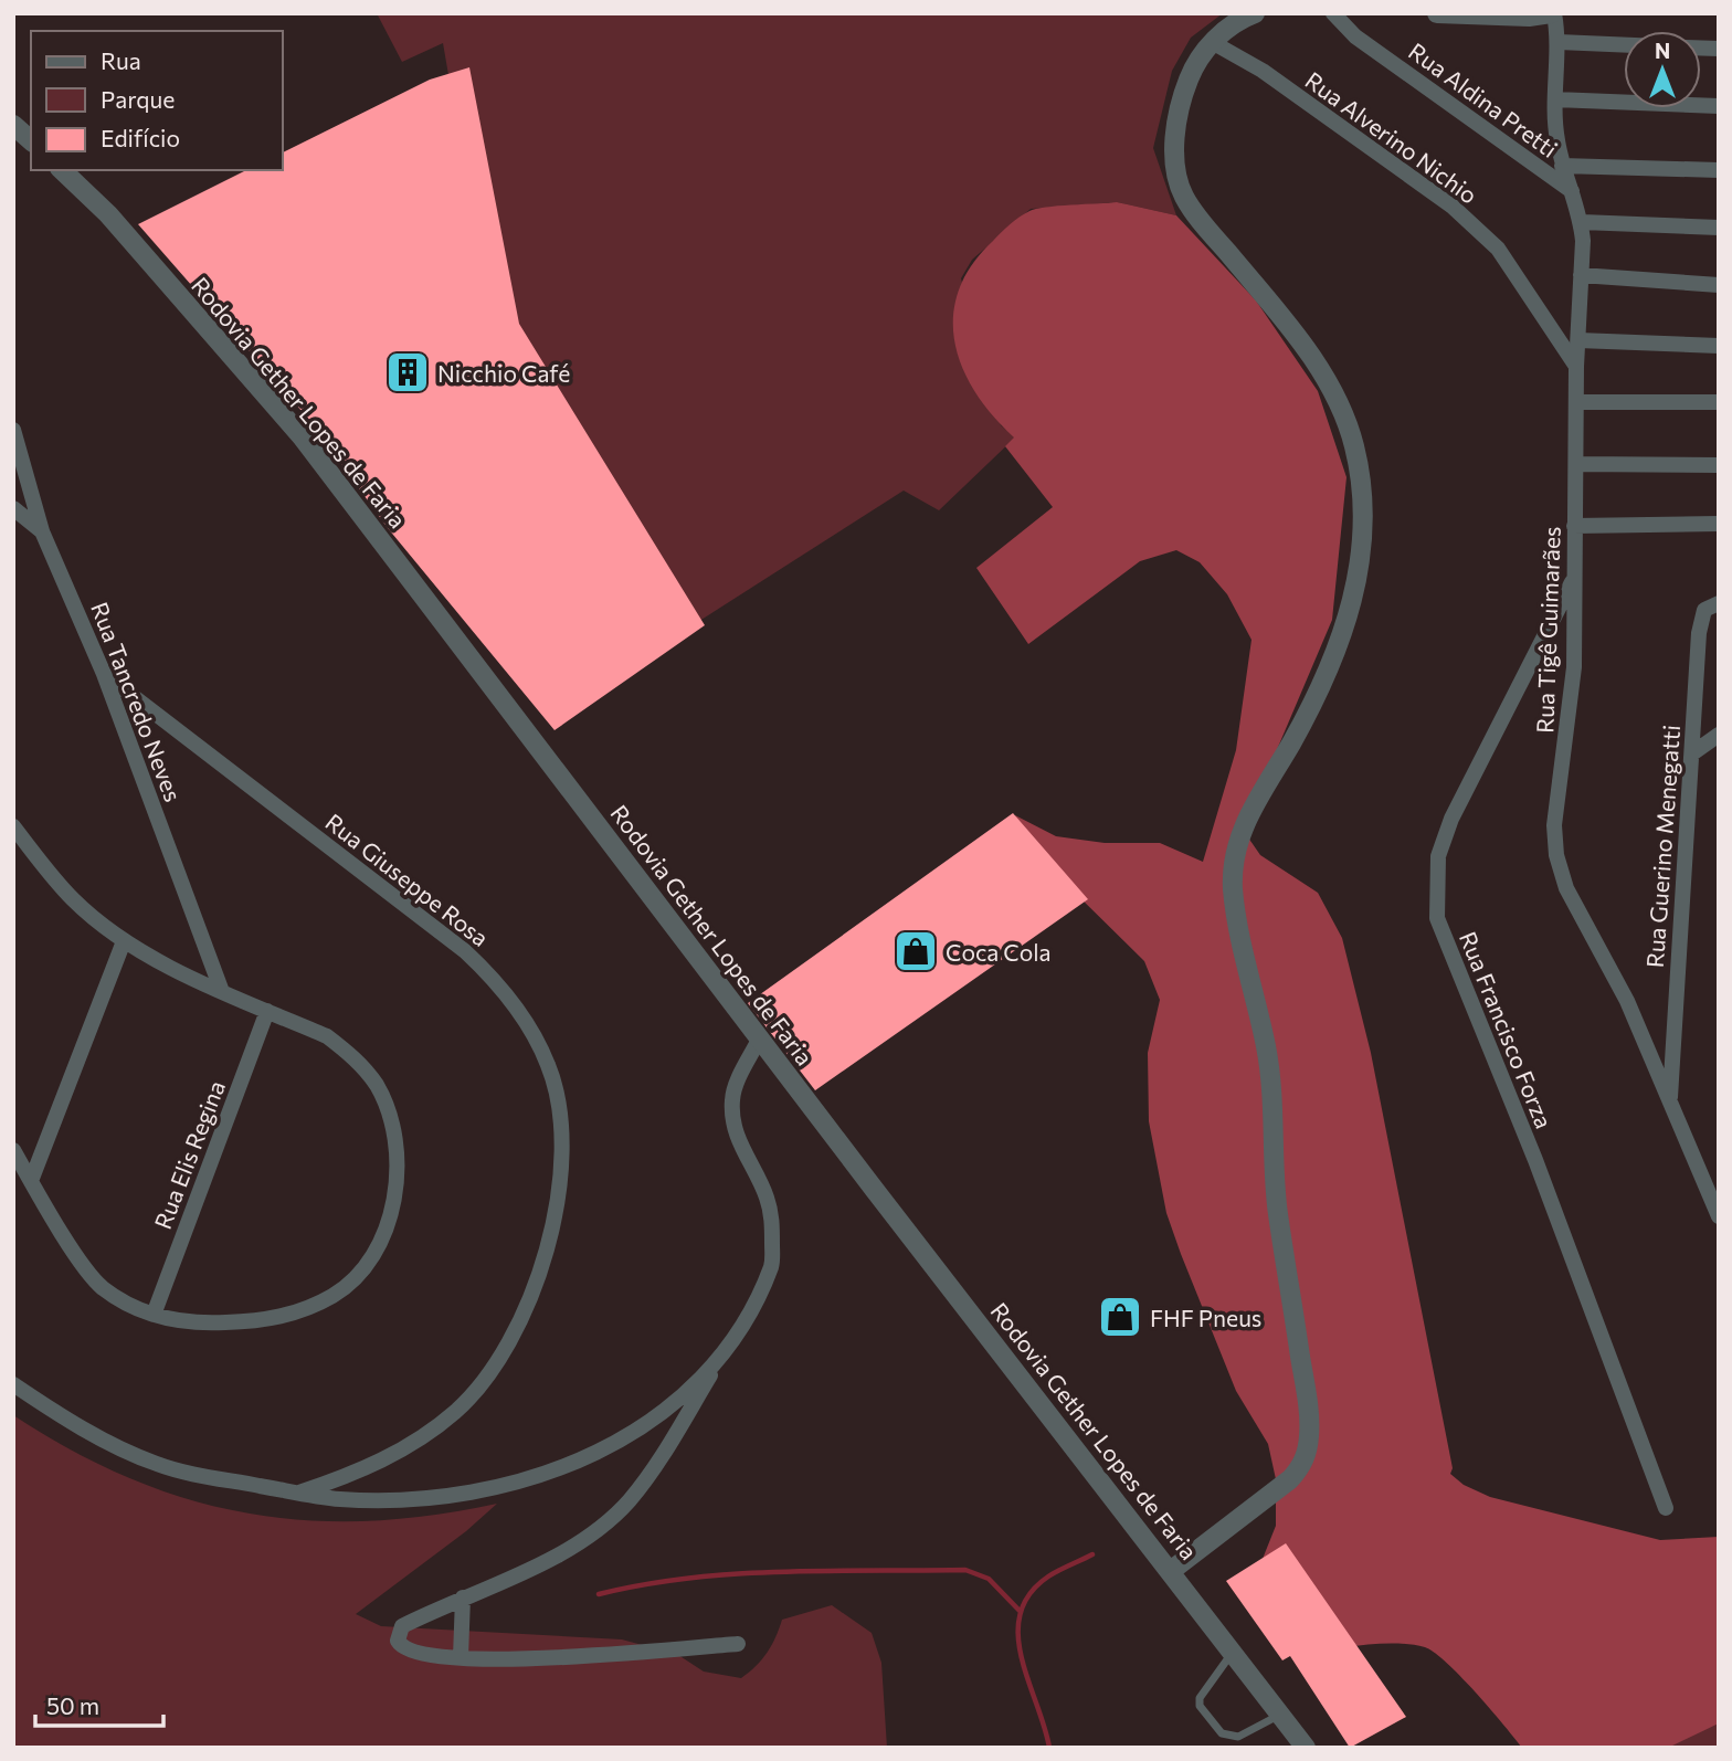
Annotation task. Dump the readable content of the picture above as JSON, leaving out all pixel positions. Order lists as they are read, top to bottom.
{
  "streets": {
    "street": [
      "Rua Aldina Pretti",
      "Rua Alverino Nichio",
      "Rodovia Gether Lopes de Faria",
      "Rua Tigê Guimarães",
      "Rua Tancredo Neves",
      "Rua Guerino Menegatti",
      "Rua Giuseppe Rosa",
      "Rua Francisco Forza",
      "Rua Elis Regina"
    ]
  },
  "crossings": [
    ["Rua Aldina Pretti", "Rua Tigê Guimarães"],
    ["Rua Alverino Nichio", "Rua Tigê Guimarães"],
    ["Rua Tigê Guimarães", "Rua Guerino Menegatti"],
    ["Rua Tigê Guimarães", "Rua Francisco Forza"],
    ["Rua Tancredo Neves", "Rua Giuseppe Rosa"]
  ],
  "places": {
    "building": ["Nicchio Café"],
    "shop": ["Coca Cola", "FHF Pneus"]
  },
  "legend": ["Rua", "Parque", "Edifício"],
  "scale_bar": "50 m",
  "north": "top"
}
